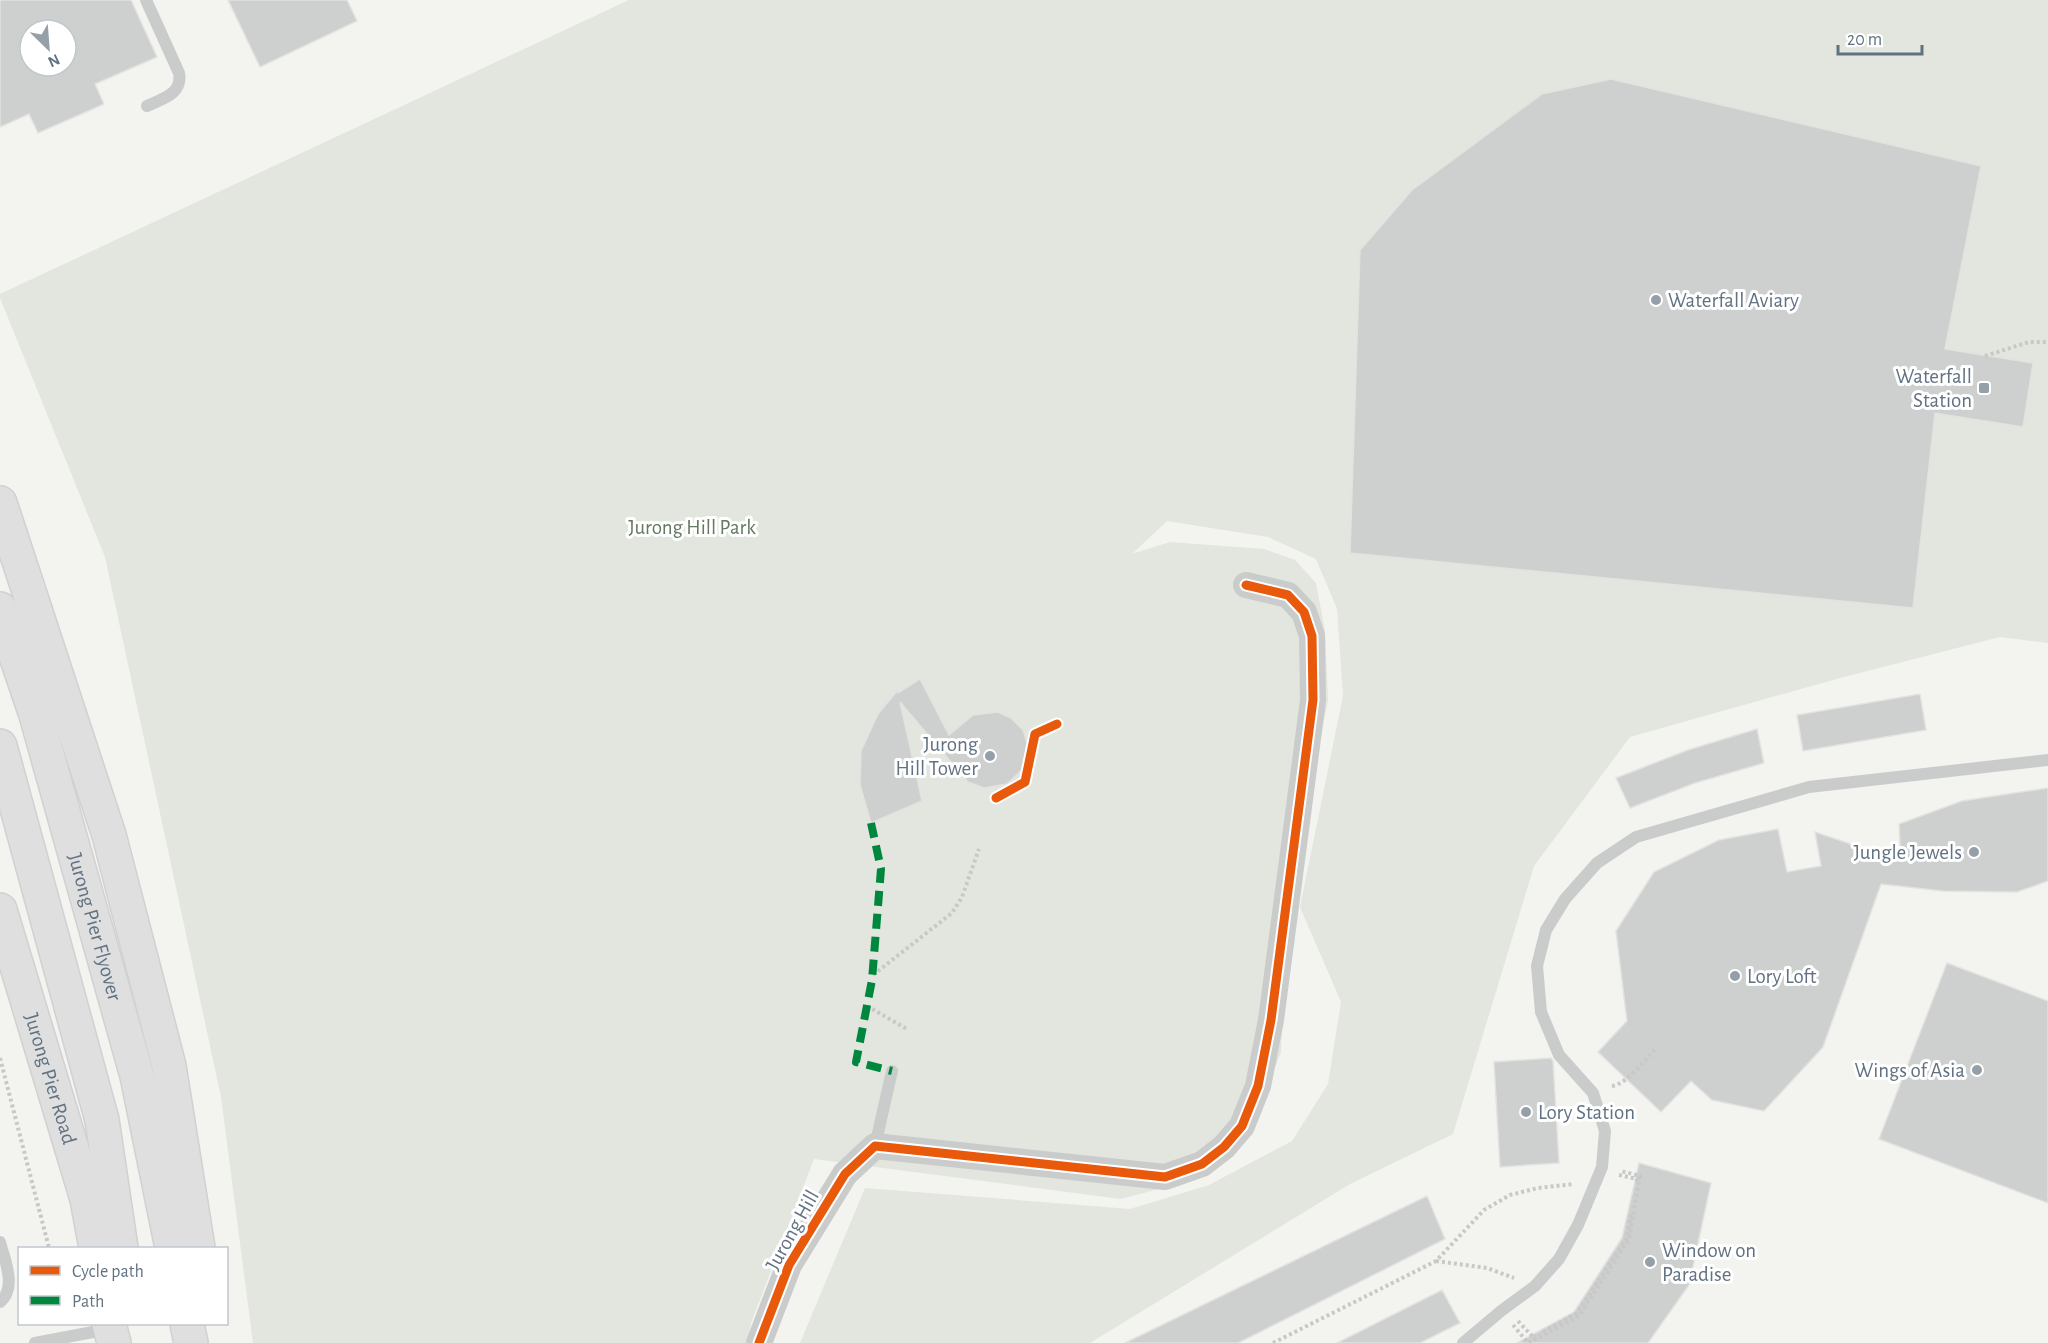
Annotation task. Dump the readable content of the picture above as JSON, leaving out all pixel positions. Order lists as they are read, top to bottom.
{
  "streets": {
    "main road": ["Jurong Pier Flyover", "Jurong Pier Road"],
    "street": ["Jurong Hill"]
  },
  "parks": ["Jurong Hill Park"],
  "places": {
    "other": [
      "Waterfall Aviary",
      "Jurong Hill Tower",
      "Jungle Jewels",
      "Lory Loft",
      "Wings of Asia",
      "Lory Station",
      "Window on Paradise"
    ],
    "transit": ["Waterfall Station"]
  },
  "legend": ["Cycle path", "Path"],
  "scale_bar": "20 m",
  "north": "bottom right"
}
